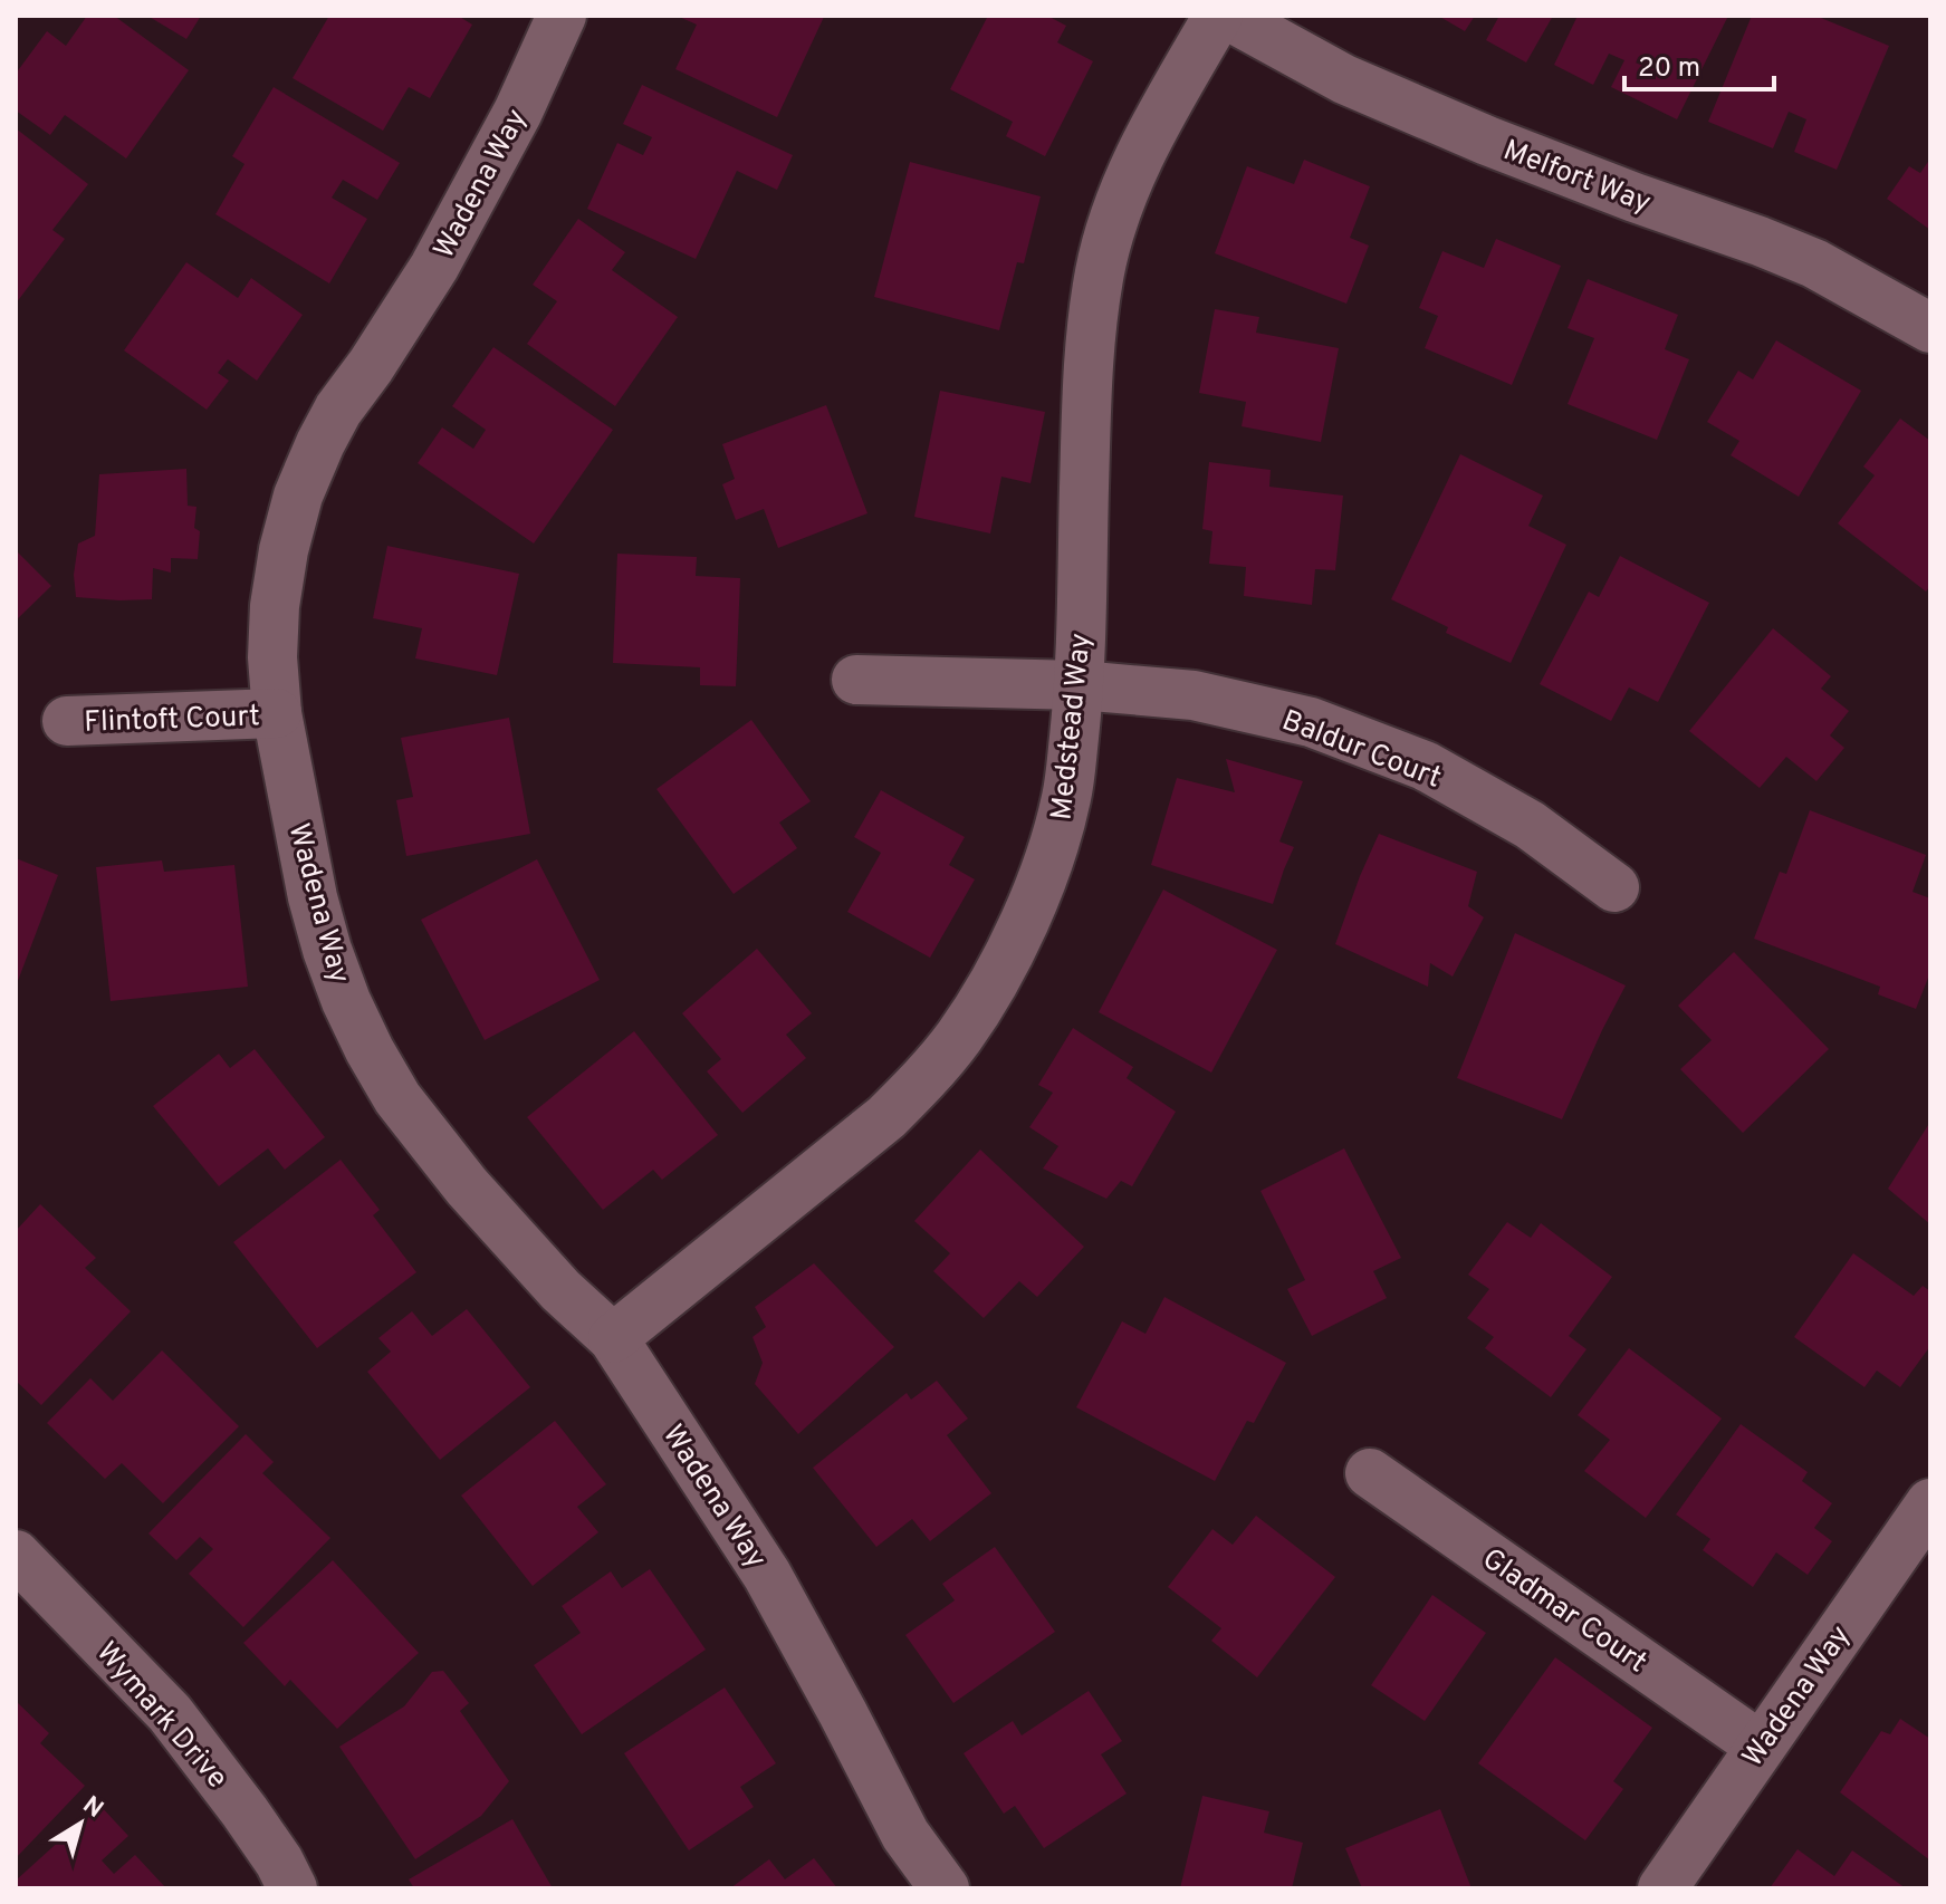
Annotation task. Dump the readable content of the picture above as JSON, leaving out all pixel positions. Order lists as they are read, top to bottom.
{
  "streets": {
    "street": [
      "Melfort Way",
      "Wadena Way",
      "Flintoft Court",
      "Medstead Way",
      "Baldur Court",
      "Gladmar Court",
      "Wymark Drive"
    ]
  },
  "crossings": [
    ["Wadena Way", "Flintoft Court"],
    ["Wadena Way", "Medstead Way"],
    ["Wadena Way", "Gladmar Court"],
    ["Medstead Way", "Baldur Court"]
  ],
  "scale_bar": "20 m",
  "north": "top right"
}
